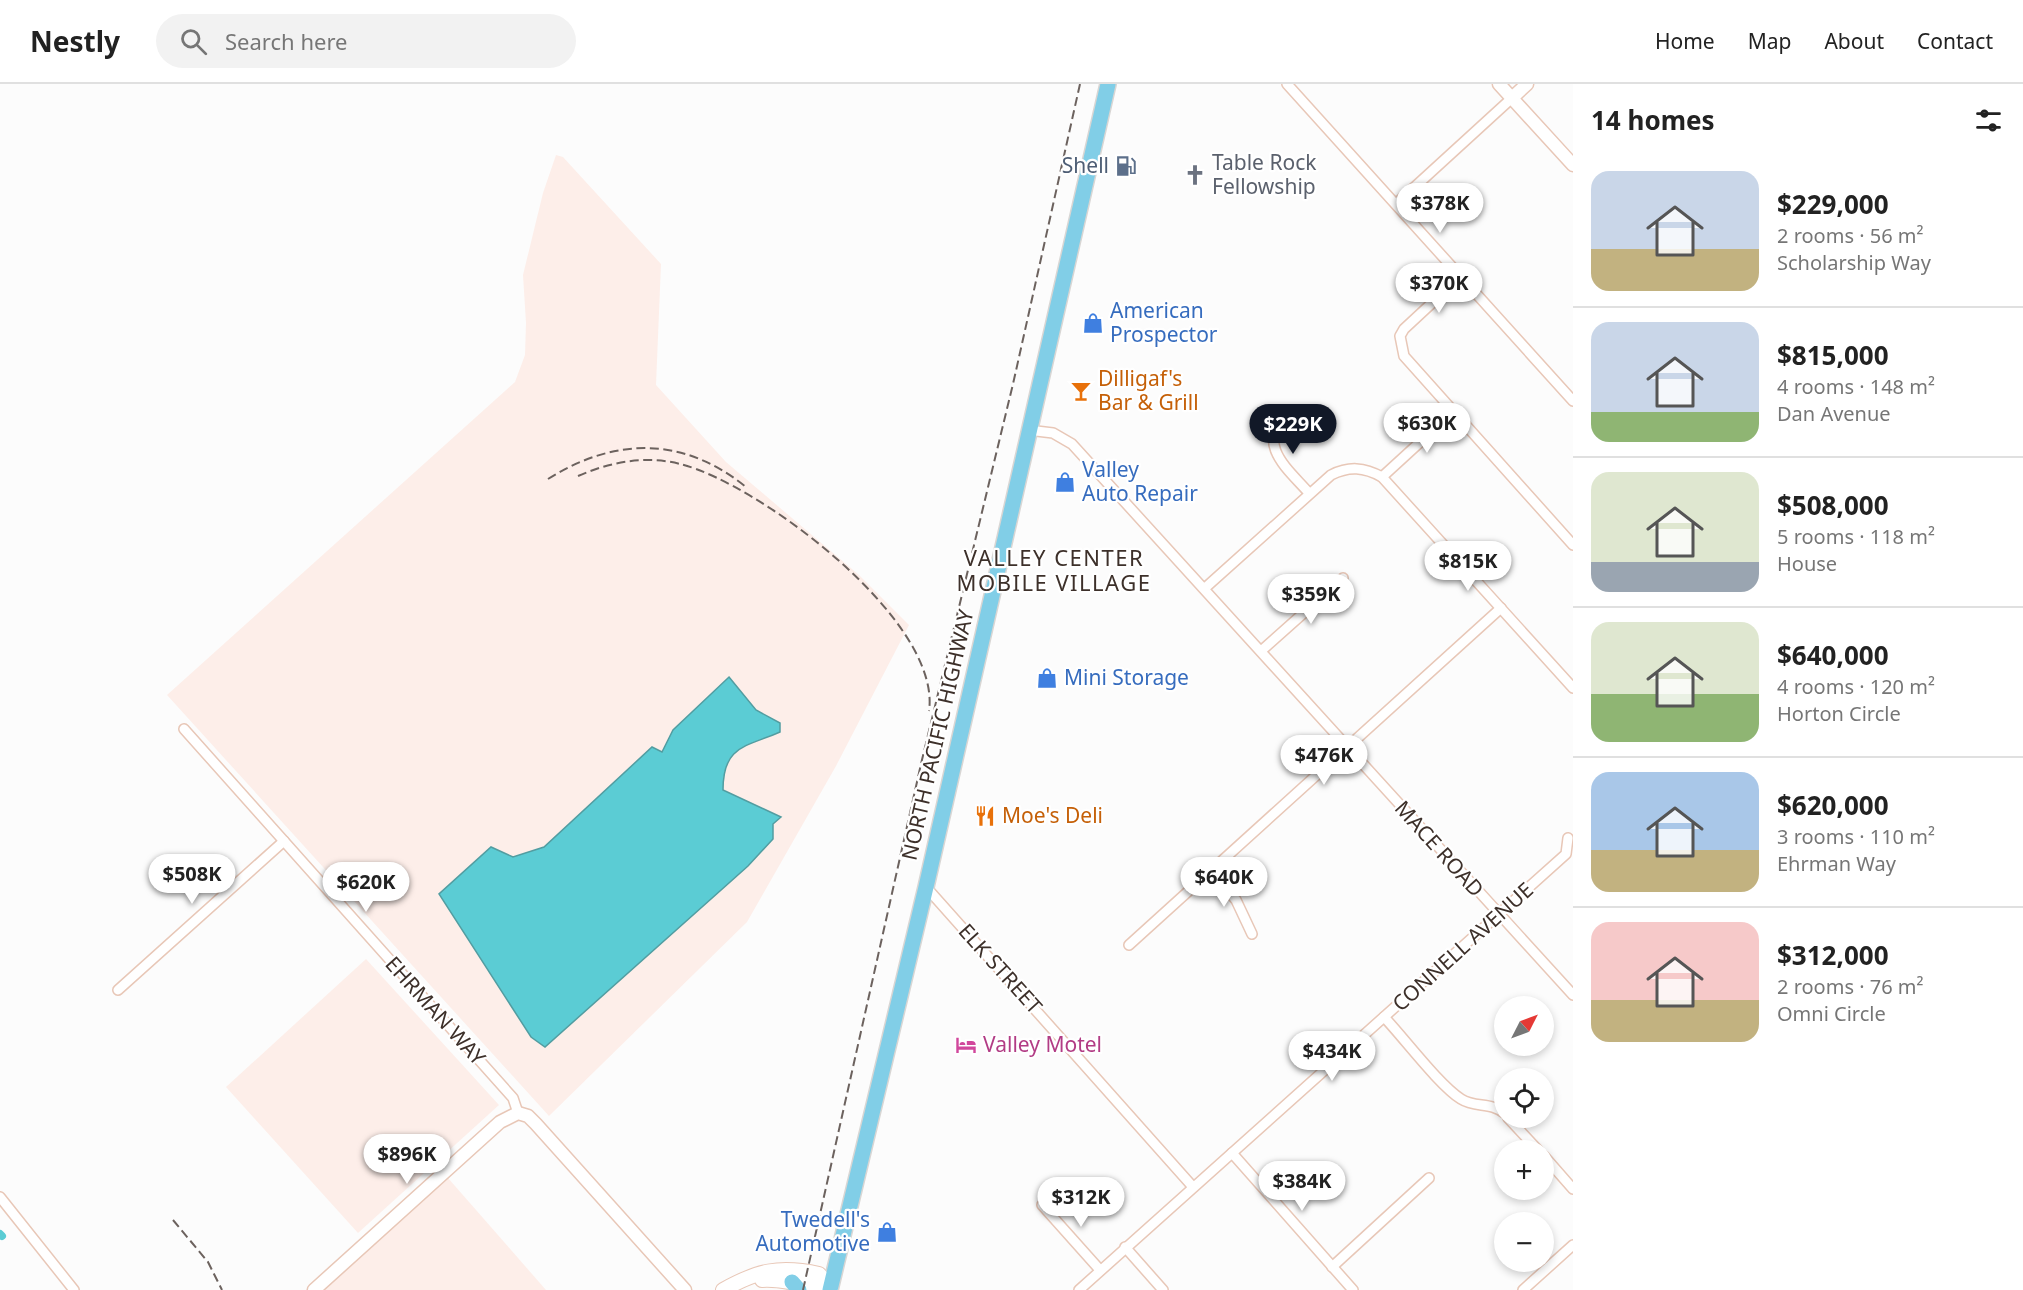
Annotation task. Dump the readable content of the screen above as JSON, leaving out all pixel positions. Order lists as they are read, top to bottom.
{
  "streets": {
    "main road": ["NORTH PACIFIC HIGHWAY"],
    "street": [
      "MACE ROAD",
      "CONNELL AVENUE",
      "ELK STREET",
      "EHRMAN WAY"
    ]
  },
  "crossings": [
    ["NORTH PACIFIC HIGHWAY", "MACE ROAD"],
    ["NORTH PACIFIC HIGHWAY", "ELK STREET"],
    ["MACE ROAD", "CONNELL AVENUE"],
    ["CONNELL AVENUE", "ELK STREET"]
  ],
  "districts": ["VALLEY CENTER MOBILE VILLAGE"],
  "places": {
    "fuel station": ["Shell"],
    "church": ["Table Rock Fellowship"],
    "shop": [
      "American Prospector",
      "Valley Auto Repair",
      "Mini Storage",
      "Twedell's Automotive"
    ],
    "bar": ["Dilligaf's Bar & Grill"],
    "restaurant": ["Moe's Deli"],
    "hotel": ["Valley Motel"]
  },
  "north": "top right",
  "page": {
    "header": "Nestly",
    "search": "Search here",
    "nav": [
      "Home",
      "Map",
      "About",
      "Contact"
    ],
    "heading": "14 homes",
    "list": [
      {
        "name": "$229,000",
        "note": "2 rooms · 56 m² · Scholarship Way"
      },
      {
        "name": "$815,000",
        "note": "4 rooms · 148 m² · Dan Avenue"
      },
      {
        "name": "$508,000",
        "note": "5 rooms · 118 m² · House"
      },
      {
        "name": "$640,000",
        "note": "4 rooms · 120 m² · Horton Circle"
      },
      {
        "name": "$620,000",
        "note": "3 rooms · 110 m² · Ehrman Way"
      },
      {
        "name": "$312,000",
        "note": "2 rooms · 76 m² · Omni Circle"
      }
    ],
    "price": [
      "$378K",
      "$370K",
      "$630K",
      "$229K",
      "$815K",
      "$359K",
      "$476K",
      "$508K",
      "$640K",
      "$620K",
      "$434K",
      "$896K",
      "$384K",
      "$312K"
    ],
    "map_buttons": ["+", "−"]
  }
}
